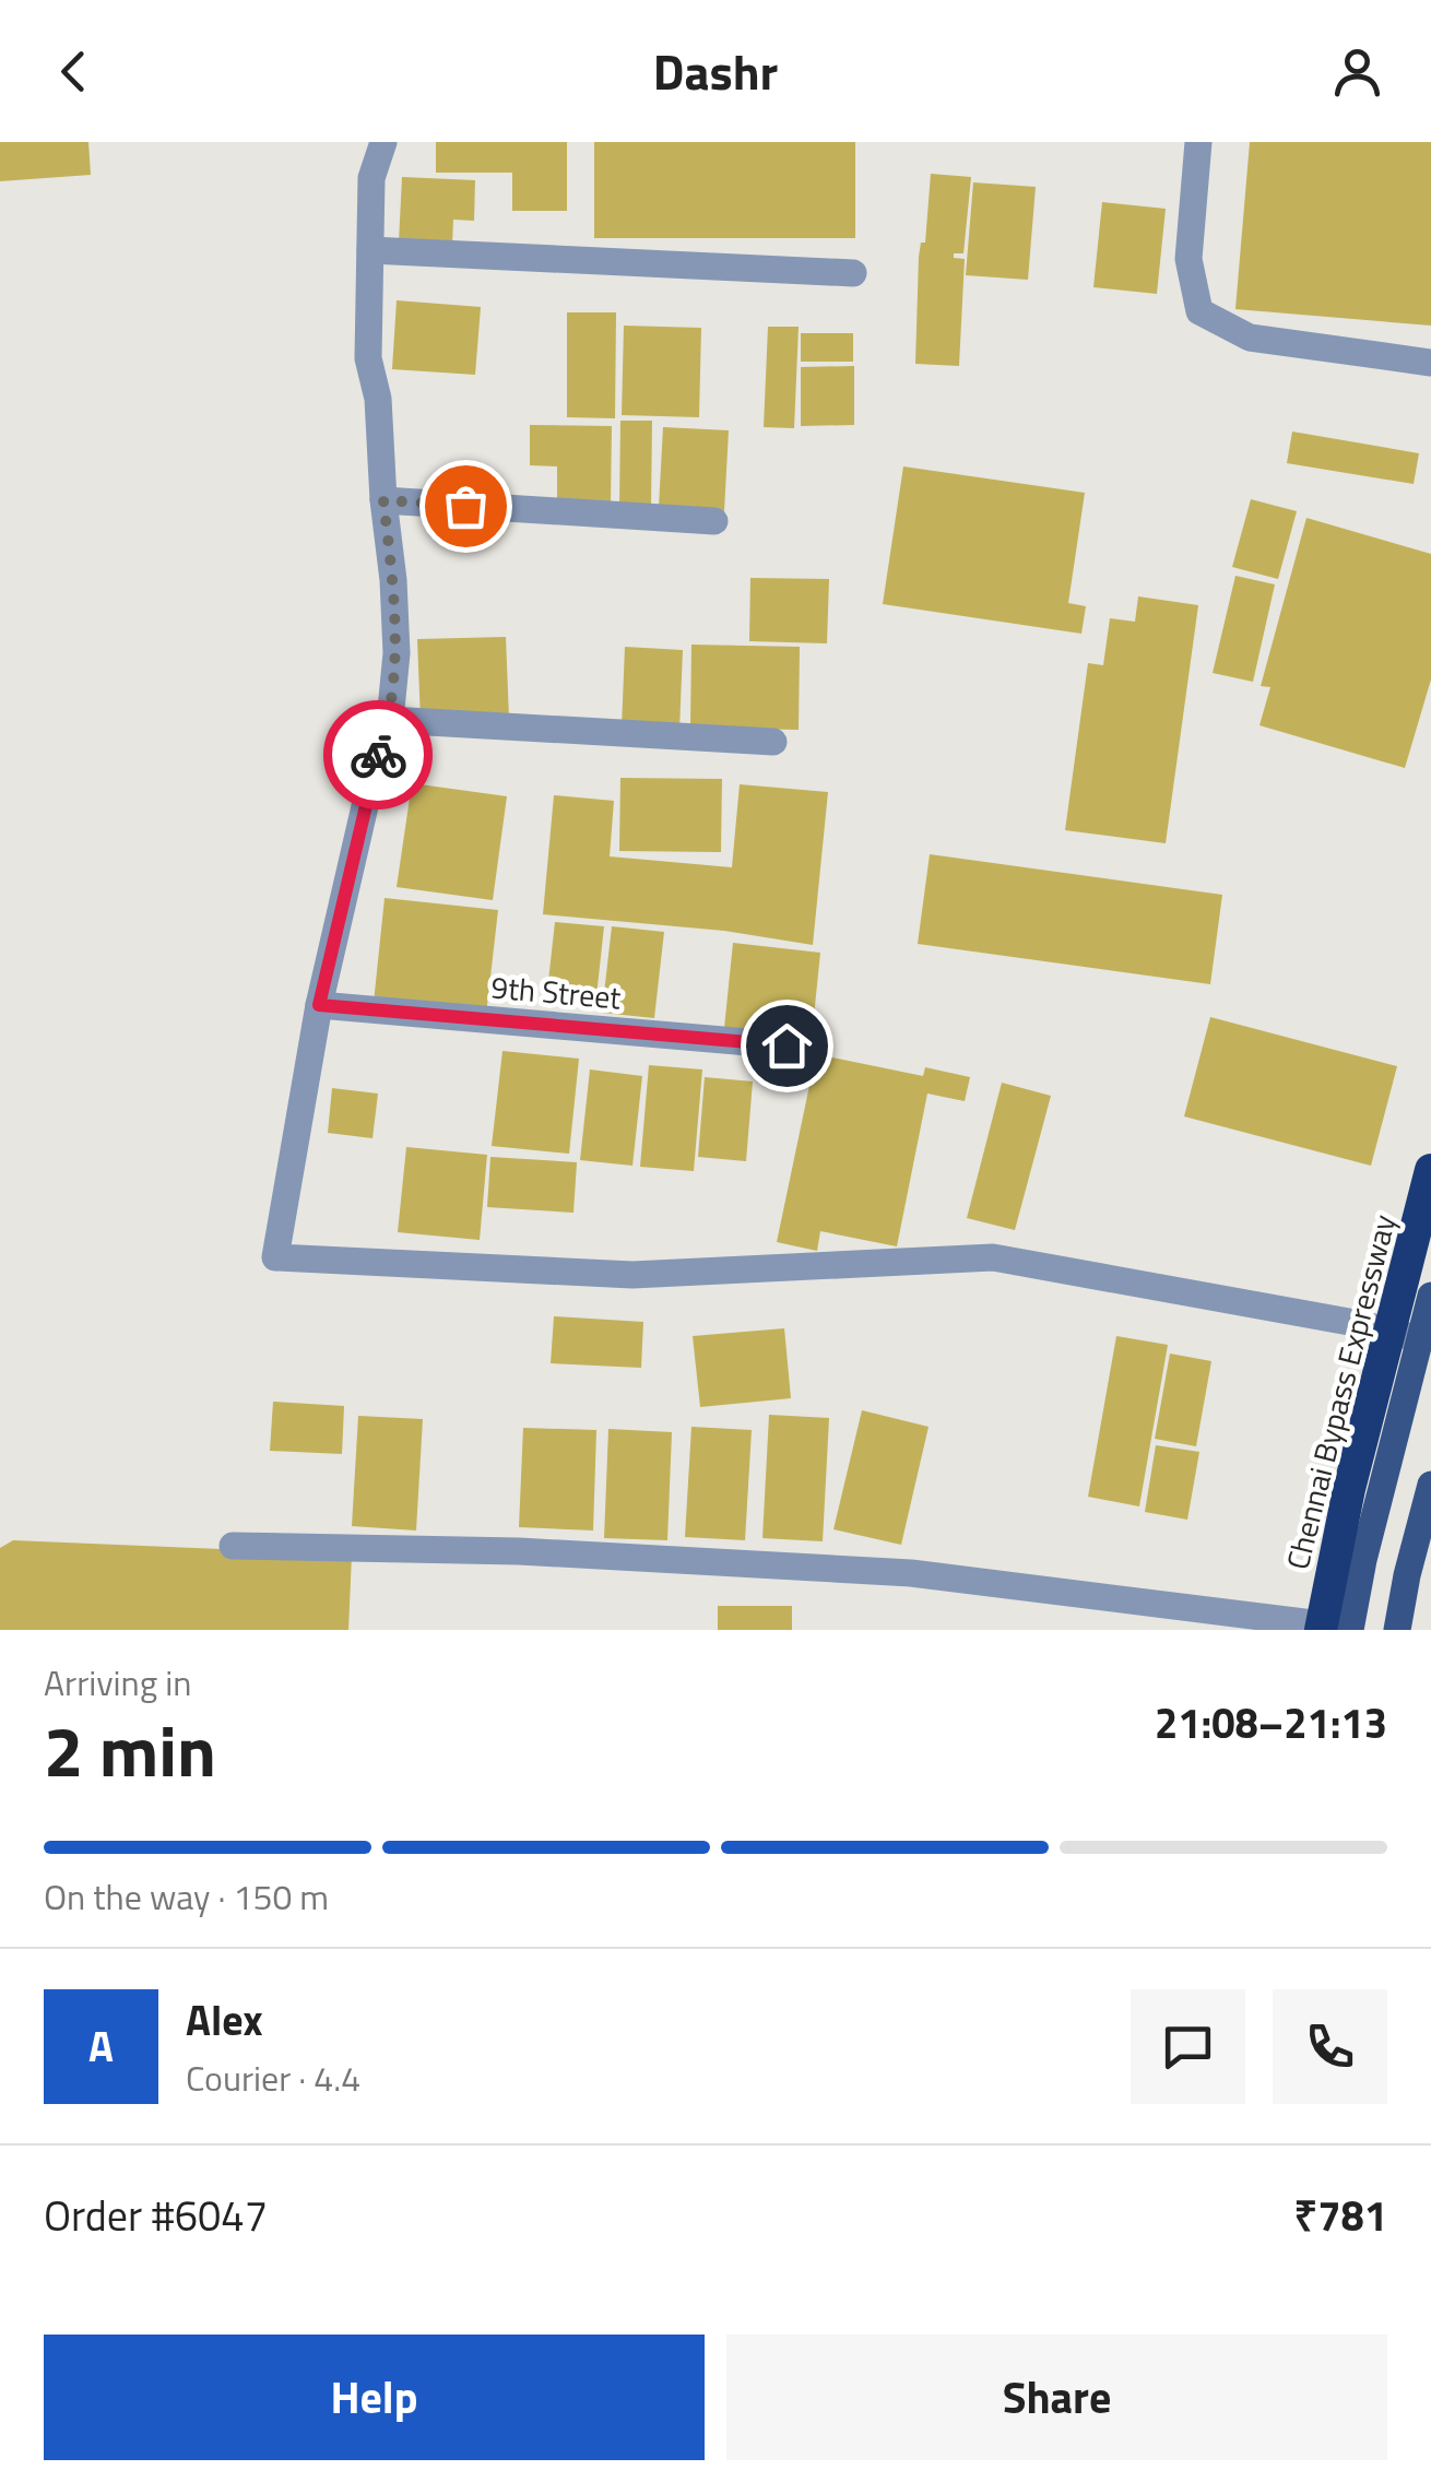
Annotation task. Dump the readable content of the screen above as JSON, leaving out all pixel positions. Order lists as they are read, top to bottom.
{
  "streets": {
    "highway": ["Chennai Bypass Expressway"],
    "street": ["9th Street"]
  },
  "page": {
    "header": "Dashr",
    "heading": ["2 min", "Arriving in", "21:08–21:13"],
    "panel": [
      "Alex",
      "Courier · 4.4",
      "Order #6047",
      "₹781"
    ],
    "bar": "On the way · 150 m",
    "round": "A",
    "buttons": ["Help", "Share"]
  }
}
